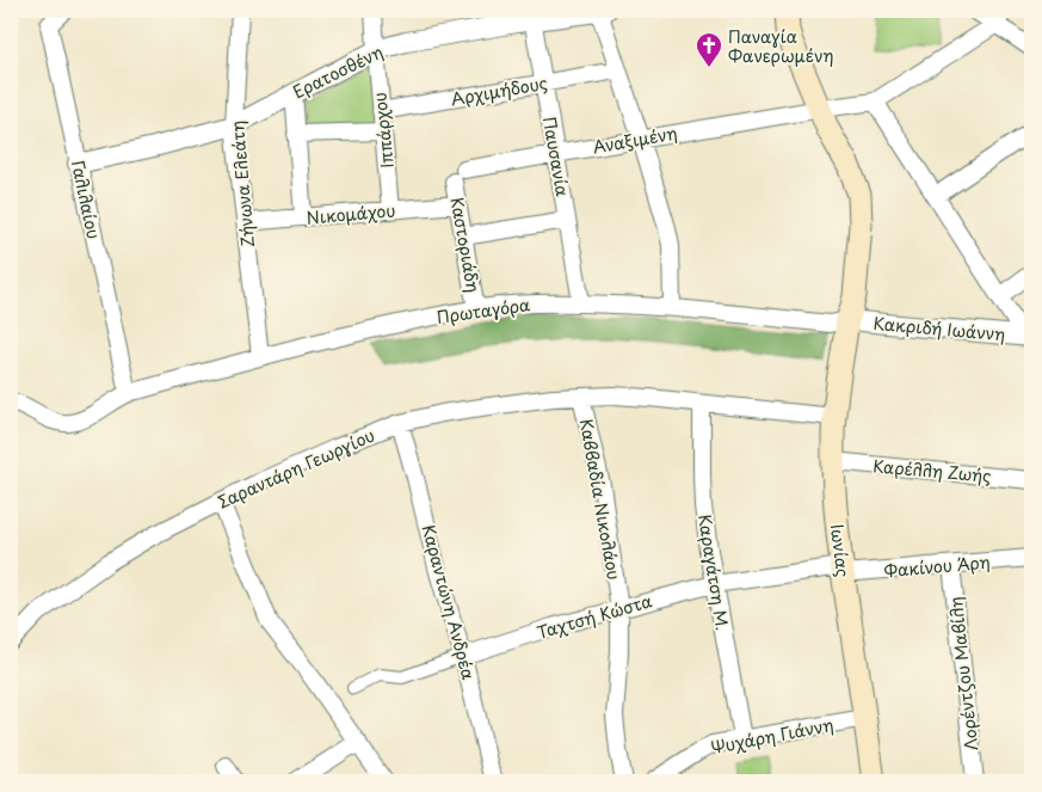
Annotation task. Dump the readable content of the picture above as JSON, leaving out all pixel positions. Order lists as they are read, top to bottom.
{
  "streets": {
    "main road": ["Ιωνίας"],
    "street": [
      "Ερατοσθένη",
      "Αρχιμήδους",
      "Ιππάρχου",
      "Αναξιμένη",
      "Παυσανία",
      "Ζήνωνα Ελεάτη",
      "Γαλιλαίου",
      "Νικομάχου",
      "Καστοριάδη",
      "Πρωταγόρα",
      "Κακριδή Ιωάννη",
      "Σαραντάρη Γεωργίου",
      "Καρέλλη Ζωής",
      "Καββαδία Νικολάου",
      "Φακίνου Άρη",
      "Καραγάτση Μ.",
      "Καραντώνη Ανδρέα",
      "Ταχτσή Κώστα",
      "Λορέντζου Μαβίλη",
      "Ψυχάρη Γιάννη"
    ]
  },
  "crossings": [
    ["Ερατοσθένη", "Ιππάρχου"],
    ["Ερατοσθένη", "Παυσανία"],
    ["Ερατοσθένη", "Ζήνωνα Ελεάτη"],
    ["Ερατοσθένη", "Γαλιλαίου"],
    ["Αρχιμήδους", "Ιππάρχου"],
    ["Αρχιμήδους", "Παυσανία"],
    ["Ιππάρχου", "Νικομάχου"],
    ["Αναξιμένη", "Παυσανία"],
    ["Αναξιμένη", "Καστοριάδη"],
    ["Αναξιμένη", "Ιωνίας"],
    ["Παυσανία", "Πρωταγόρα"],
    ["Ζήνωνα Ελεάτη", "Νικομάχου"],
    ["Ζήνωνα Ελεάτη", "Πρωταγόρα"],
    ["Γαλιλαίου", "Πρωταγόρα"],
    ["Νικομάχου", "Καστοριάδη"],
    ["Καστοριάδη", "Πρωταγόρα"],
    ["Πρωταγόρα", "Κακριδή Ιωάννη"],
    ["Πρωταγόρα", "Ιωνίας"],
    ["Κακριδή Ιωάννη", "Ιωνίας"],
    ["Σαραντάρη Γεωργίου", "Καββαδία Νικολάου"],
    ["Σαραντάρη Γεωργίου", "Ιωνίας"],
    ["Σαραντάρη Γεωργίου", "Καραγάτση Μ."],
    ["Σαραντάρη Γεωργίου", "Καραντώνη Ανδρέα"],
    ["Καρέλλη Ζωής", "Ιωνίας"],
    ["Καββαδία Νικολάου", "Ταχτσή Κώστα"],
    ["Ιωνίας", "Φακίνου Άρη"],
    ["Ιωνίας", "Ταχτσή Κώστα"],
    ["Ιωνίας", "Ψυχάρη Γιάννη"],
    ["Φακίνου Άρη", "Ταχτσή Κώστα"],
    ["Φακίνου Άρη", "Λορέντζου Μαβίλη"],
    ["Καραγάτση Μ.", "Ταχτσή Κώστα"],
    ["Καραγάτση Μ.", "Ψυχάρη Γιάννη"],
    ["Καραντώνη Ανδρέα", "Ταχτσή Κώστα"]
  ],
  "places": {
    "church": ["Παναγία Φανερωμένη"]
  }
}
